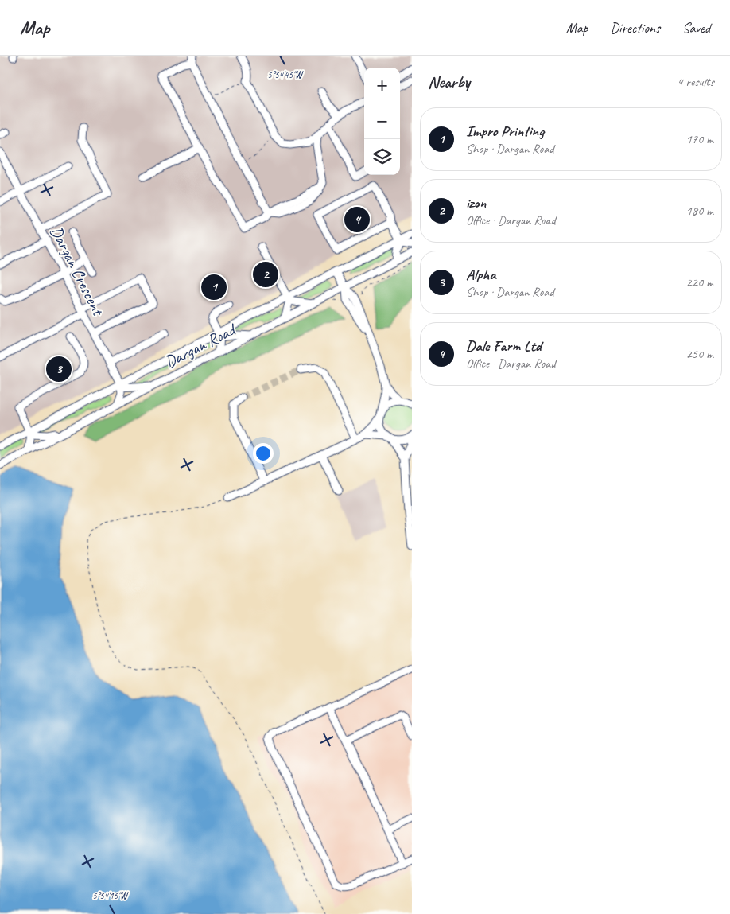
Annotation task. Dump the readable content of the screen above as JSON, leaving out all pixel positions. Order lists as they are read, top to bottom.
{
  "streets": {
    "street": ["Dargan Crescent", "Dargan Road"]
  },
  "crossings": [
    ["Dargan Crescent", "Dargan Road"]
  ],
  "page": {
    "header": "Map",
    "nav": ["Map", "Directions", "Saved"],
    "heading": ["Nearby", "4 results"],
    "map_buttons": ["+", "−"],
    "list": [
      {
        "mark": "1",
        "name": "Impro Printing",
        "note": "Shop · Dargan Road",
        "value": "170 m"
      },
      {
        "mark": "2",
        "name": "izon",
        "note": "Office · Dargan Road",
        "value": "180 m"
      },
      {
        "mark": "3",
        "name": "Alpha",
        "note": "Shop · Dargan Road",
        "value": "220 m"
      },
      {
        "mark": "4",
        "name": "Dale Farm Ltd",
        "note": "Office · Dargan Road",
        "value": "250 m"
      }
    ],
    "pins": [
      "4",
      "2",
      "1",
      "3"
    ]
  },
  "coordinates": ["5°54'45\"W", "5°54'15\"W"]
}
